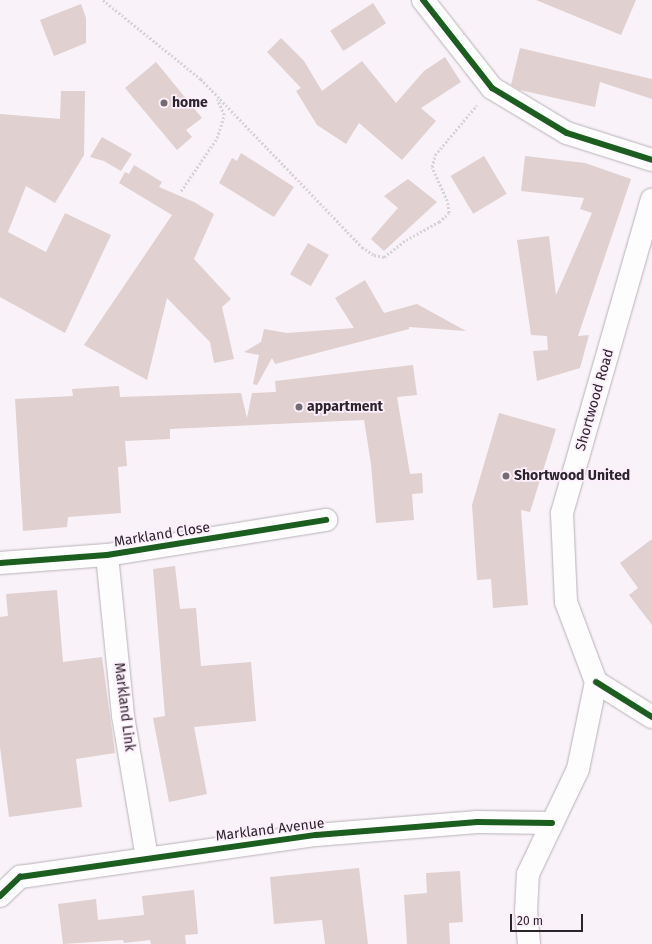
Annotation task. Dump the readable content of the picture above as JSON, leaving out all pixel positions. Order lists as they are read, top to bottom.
{
  "streets": {
    "street": [
      "Shortwood Road",
      "Markland Close",
      "Markland Link",
      "Markland Avenue"
    ]
  },
  "crossings": [
    ["Markland Close", "Markland Link"],
    ["Markland Link", "Markland Avenue"]
  ],
  "places": ["home", "appartment", "Shortwood United"],
  "scale_bar": "20 m"
}
